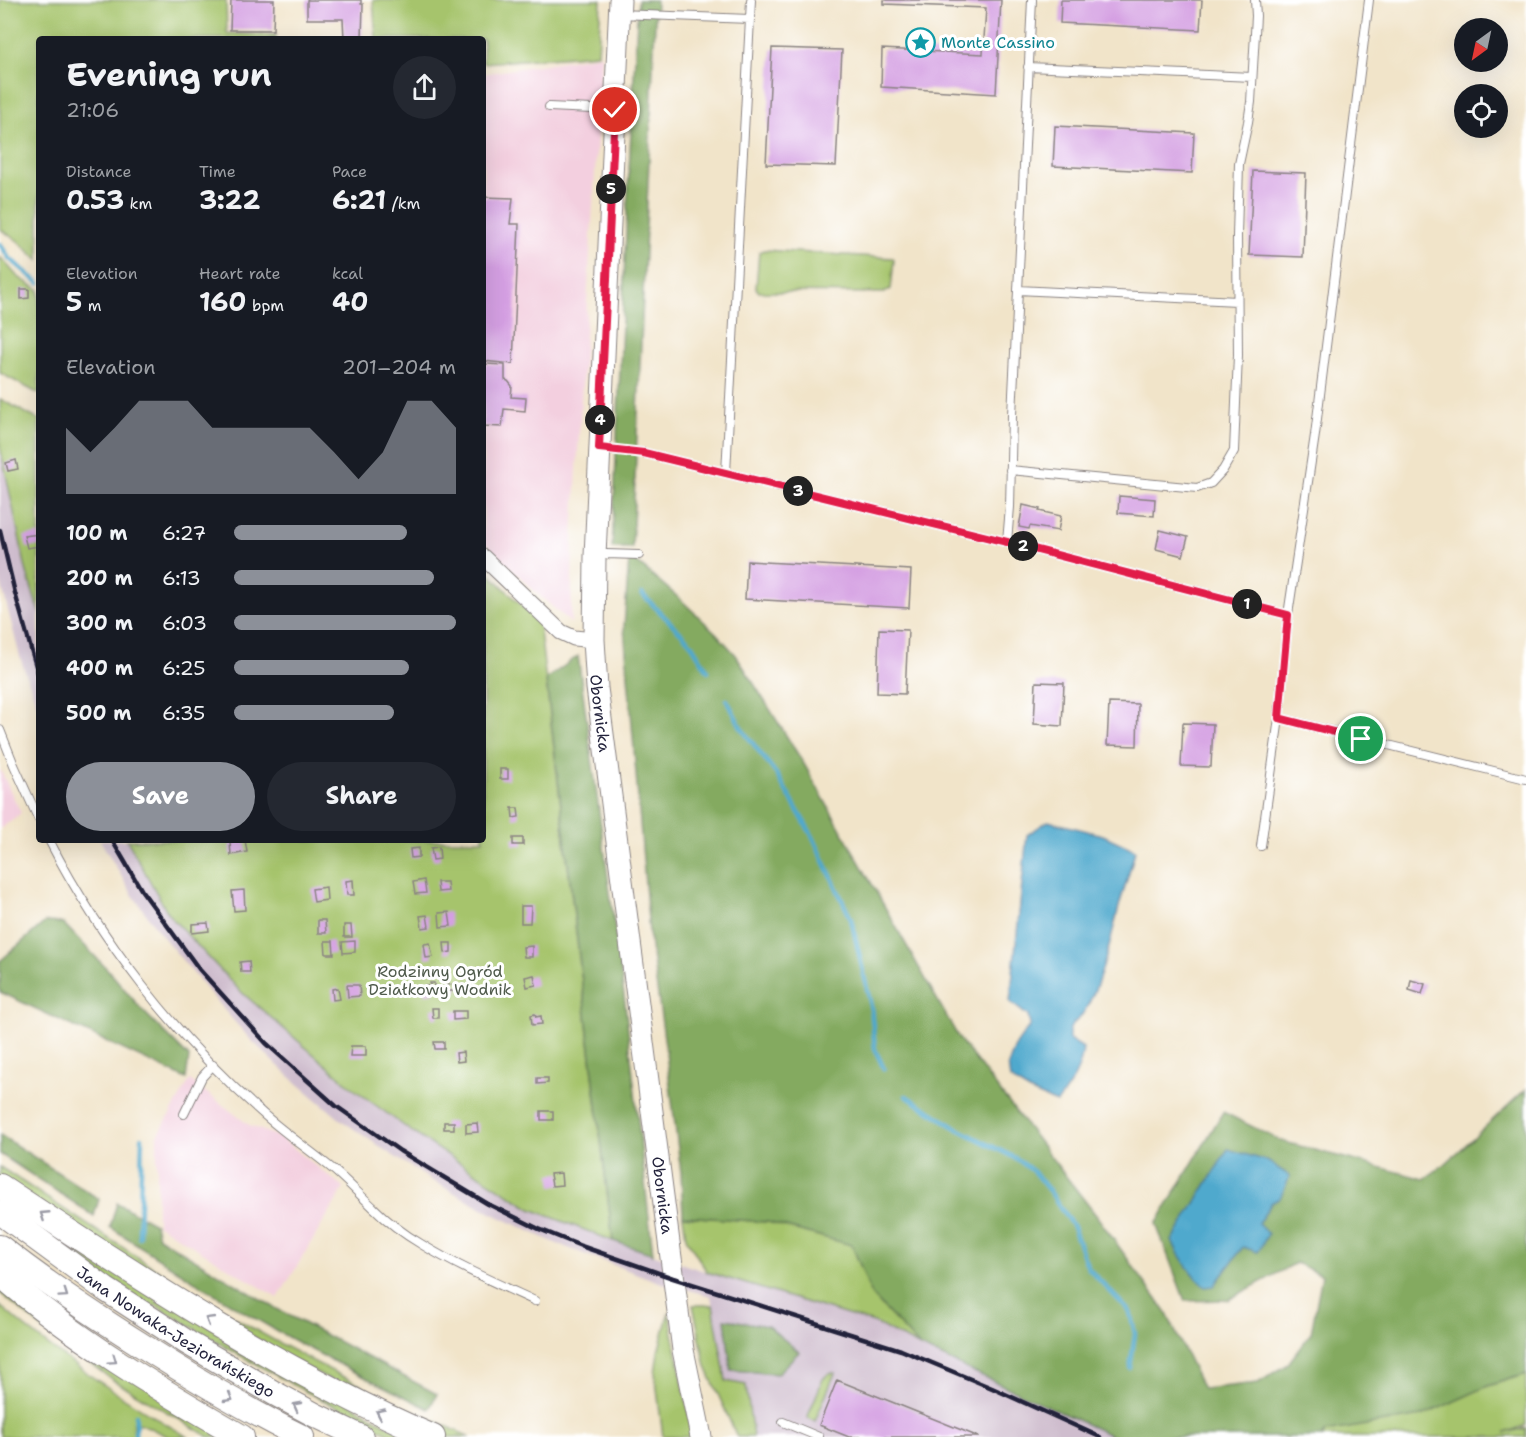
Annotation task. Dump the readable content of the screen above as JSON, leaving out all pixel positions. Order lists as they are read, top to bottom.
{
  "streets": {
    "main road": ["Obornicka", "Jana Nowaka-Jeziorańskiego"]
  },
  "parks": ["Rodzinny Ogród Działkowy Wodnik"],
  "places": {
    "place": ["Monte Cassino"]
  },
  "north": "bottom left",
  "page": {
    "heading": ["Evening run", "21:06"],
    "stats": [
      ["Distance", "0.53 km"],
      ["Time", "3:22"],
      ["Pace", "6:21 /km"],
      ["Elevation", "5 m"],
      ["Heart rate", "160 bpm"],
      ["kcal", "40"]
    ],
    "pins": [
      "5",
      "4",
      "3",
      "2",
      "1"
    ],
    "chart": ["Elevation", "201–204 m"],
    "list": [
      {
        "name": "100 m",
        "note": "6:27"
      },
      {
        "name": "200 m",
        "note": "6:13"
      },
      {
        "name": "300 m",
        "note": "6:03"
      },
      {
        "name": "400 m",
        "note": "6:25"
      },
      {
        "name": "500 m",
        "note": "6:35"
      }
    ],
    "buttons": ["Save", "Share"]
  }
}
